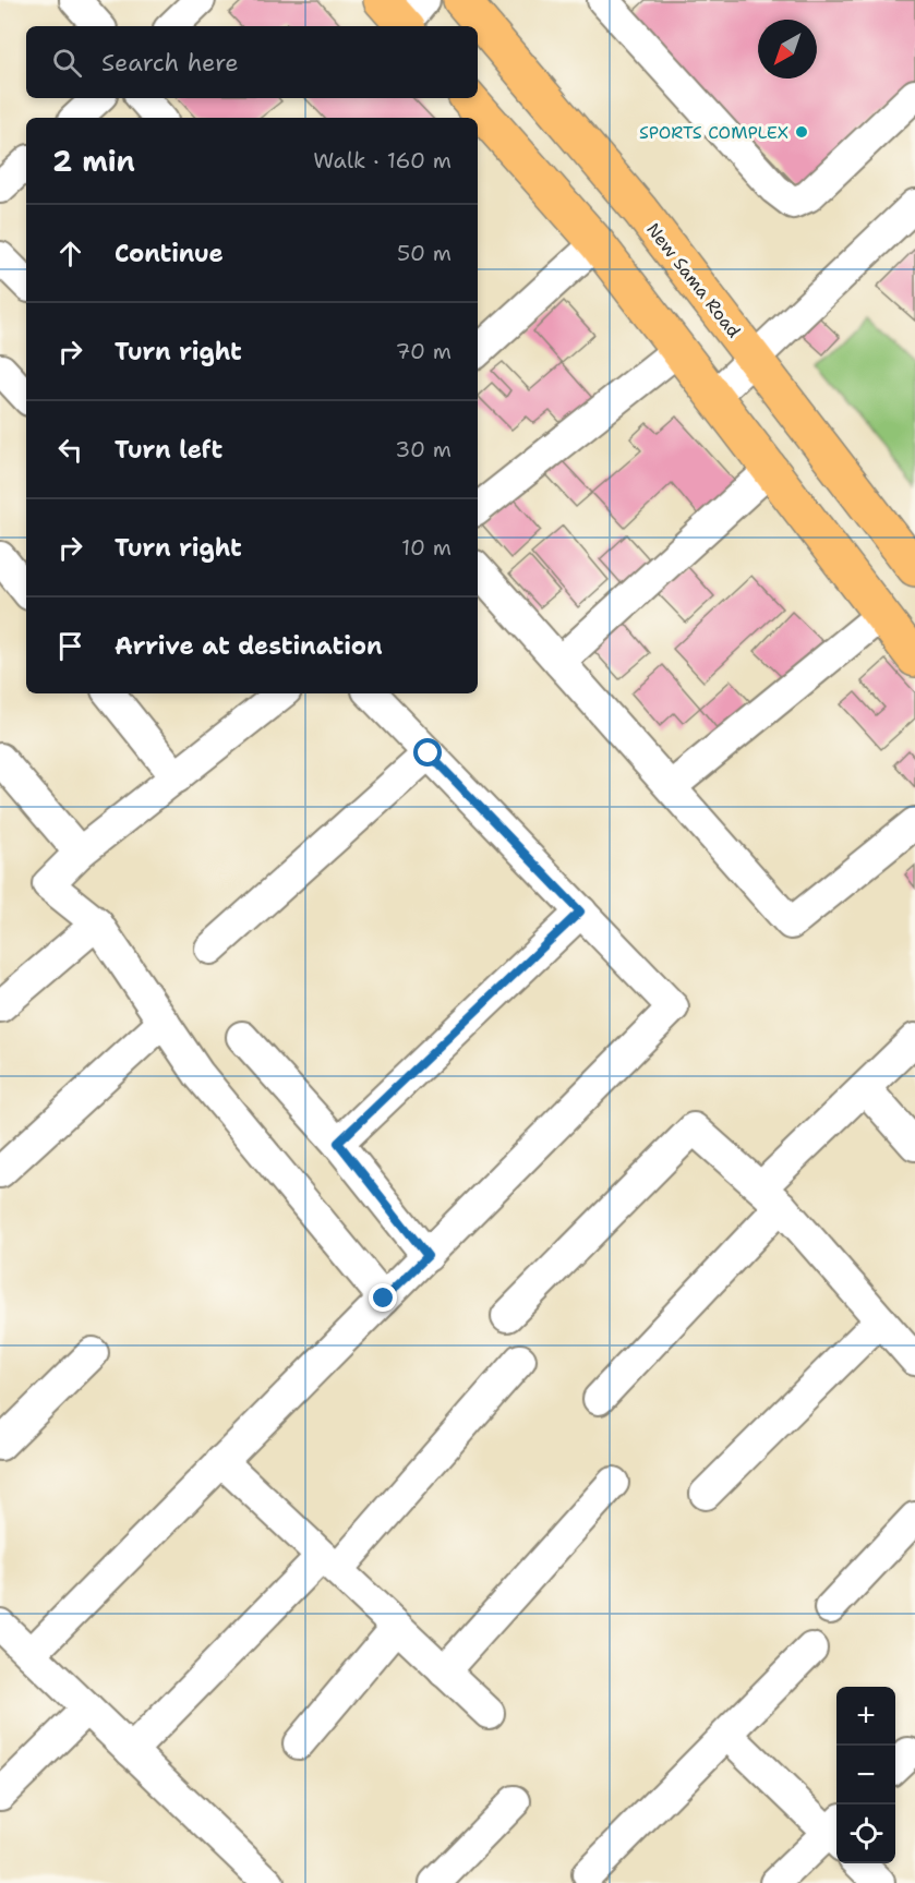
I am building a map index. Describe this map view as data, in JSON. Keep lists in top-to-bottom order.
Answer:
{
  "streets": {
    "main road": ["New Sama Road"]
  },
  "places": ["SPORTS COMPLEX"],
  "north": "bottom left",
  "page": {
    "search": "Search here",
    "heading": ["2 min", "Walk · 160 m"],
    "list": [
      ["Continue", "50 m"],
      ["Turn right", "70 m"],
      ["Turn left", "30 m"],
      ["Turn right", "10 m"],
      "Arrive at destination"
    ],
    "map_buttons": ["+", "−"]
  }
}
